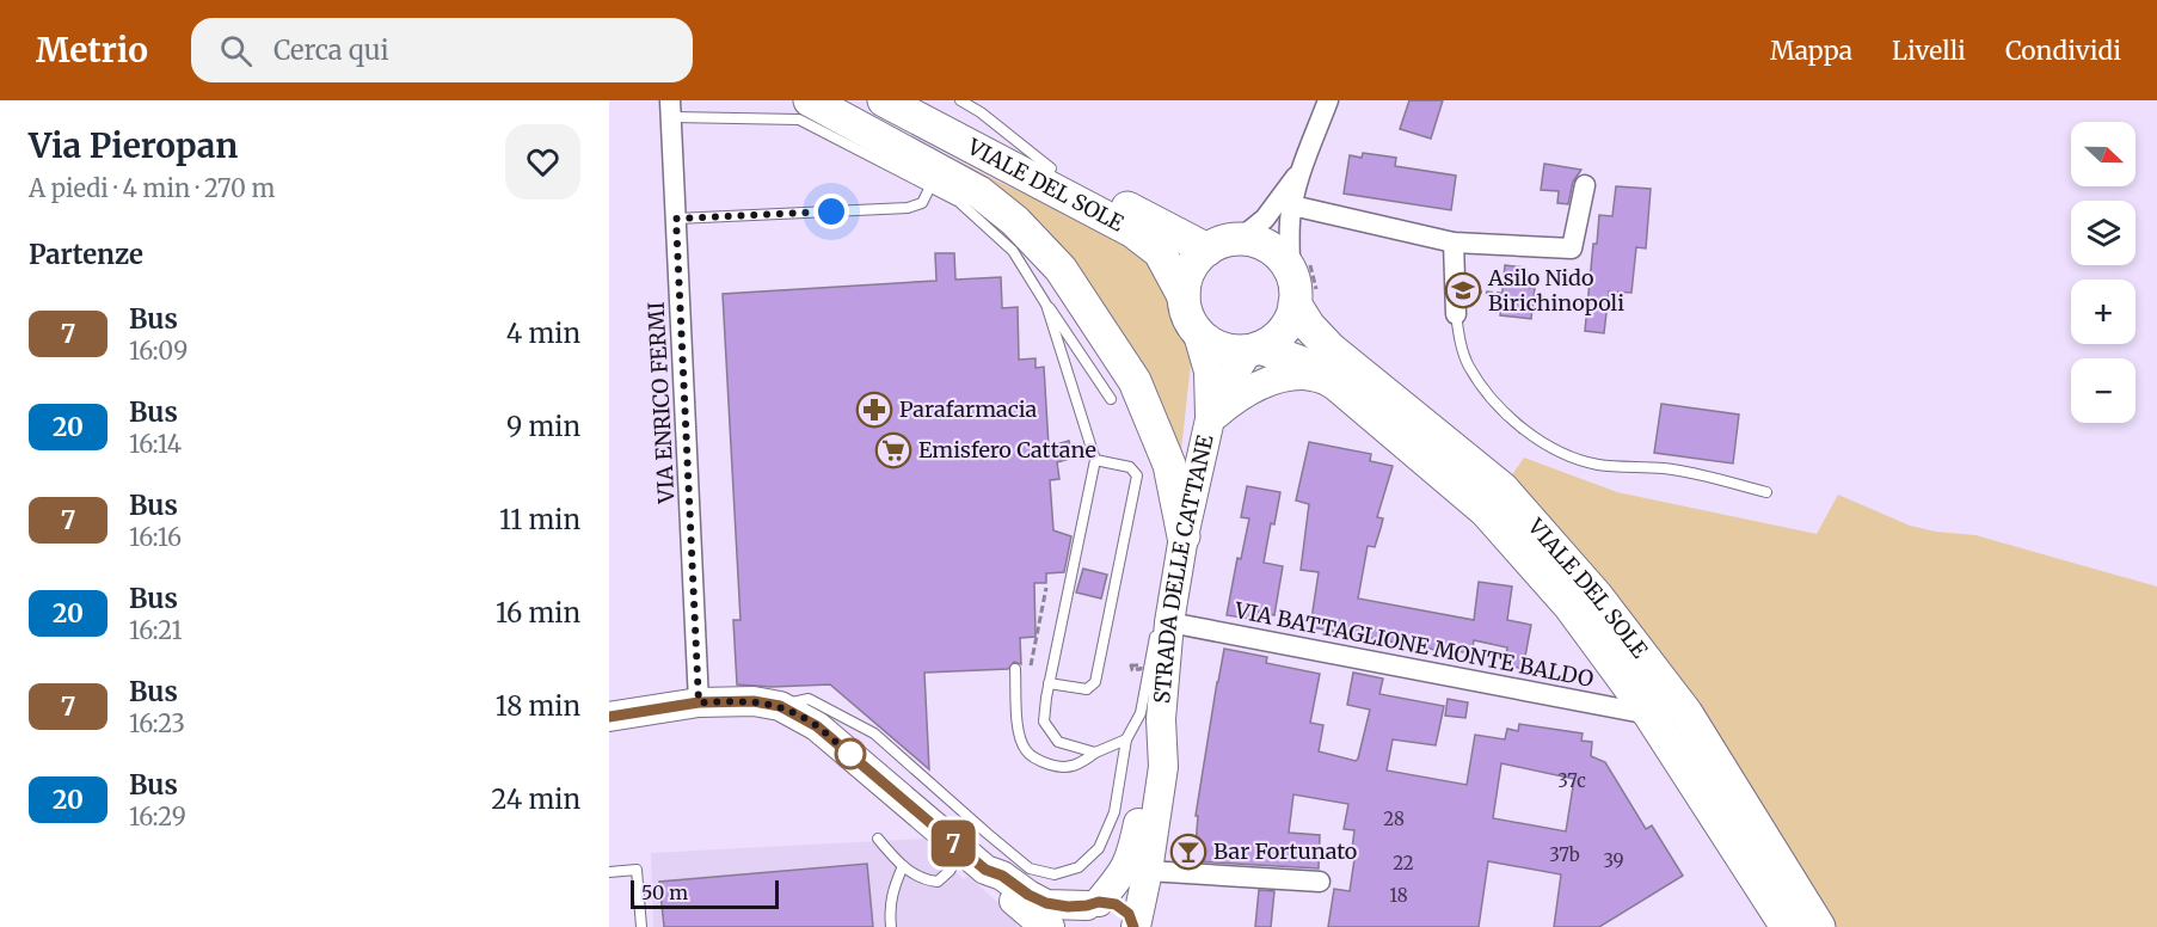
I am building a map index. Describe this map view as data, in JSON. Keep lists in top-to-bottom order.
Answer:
{
  "streets": {
    "main road": ["VIALE DEL SOLE"],
    "street": ["VIA ENRICO FERMI", "STRADA DELLE CATTANE", "VIA BATTAGLIONE MONTE BALDO"]
  },
  "crossings": [
    ["VIALE DEL SOLE", "STRADA DELLE CATTANE"],
    ["VIALE DEL SOLE", "VIA BATTAGLIONE MONTE BALDO"],
    ["STRADA DELLE CATTANE", "VIA BATTAGLIONE MONTE BALDO"]
  ],
  "places": {
    "school or university": ["Asilo Nido Birichinopoli"],
    "pharmacy": ["Parafarmacia"],
    "supermarket": ["Emisfero Cattane"],
    "bar": ["Bar Fortunato"]
  },
  "lines": ["bus line 7"],
  "house_numbers": [
    "37c",
    "28",
    "37b",
    "39",
    "22",
    "18"
  ],
  "scale_bar": "50 m",
  "north": "right",
  "page": {
    "header": "Metrio",
    "search": "Cerca qui",
    "nav": ["Mappa", "Livelli", "Condividi"],
    "heading": [
      ["Via Pieropan", "A piedi · 4 min · 270 m"],
      "Partenze"
    ],
    "on_map": "7",
    "map_buttons": ["+", "−"],
    "list": [
      {
        "mark": "7",
        "name": "Bus",
        "note": "16:09",
        "value": "4 min"
      },
      {
        "mark": "20",
        "name": "Bus",
        "note": "16:14",
        "value": "9 min"
      },
      {
        "mark": "7",
        "name": "Bus",
        "note": "16:16",
        "value": "11 min"
      },
      {
        "mark": "20",
        "name": "Bus",
        "note": "16:21",
        "value": "16 min"
      },
      {
        "mark": "7",
        "name": "Bus",
        "note": "16:23",
        "value": "18 min"
      },
      {
        "mark": "20",
        "name": "Bus",
        "note": "16:29",
        "value": "24 min"
      }
    ],
    "scale": "50 m"
  }
}
